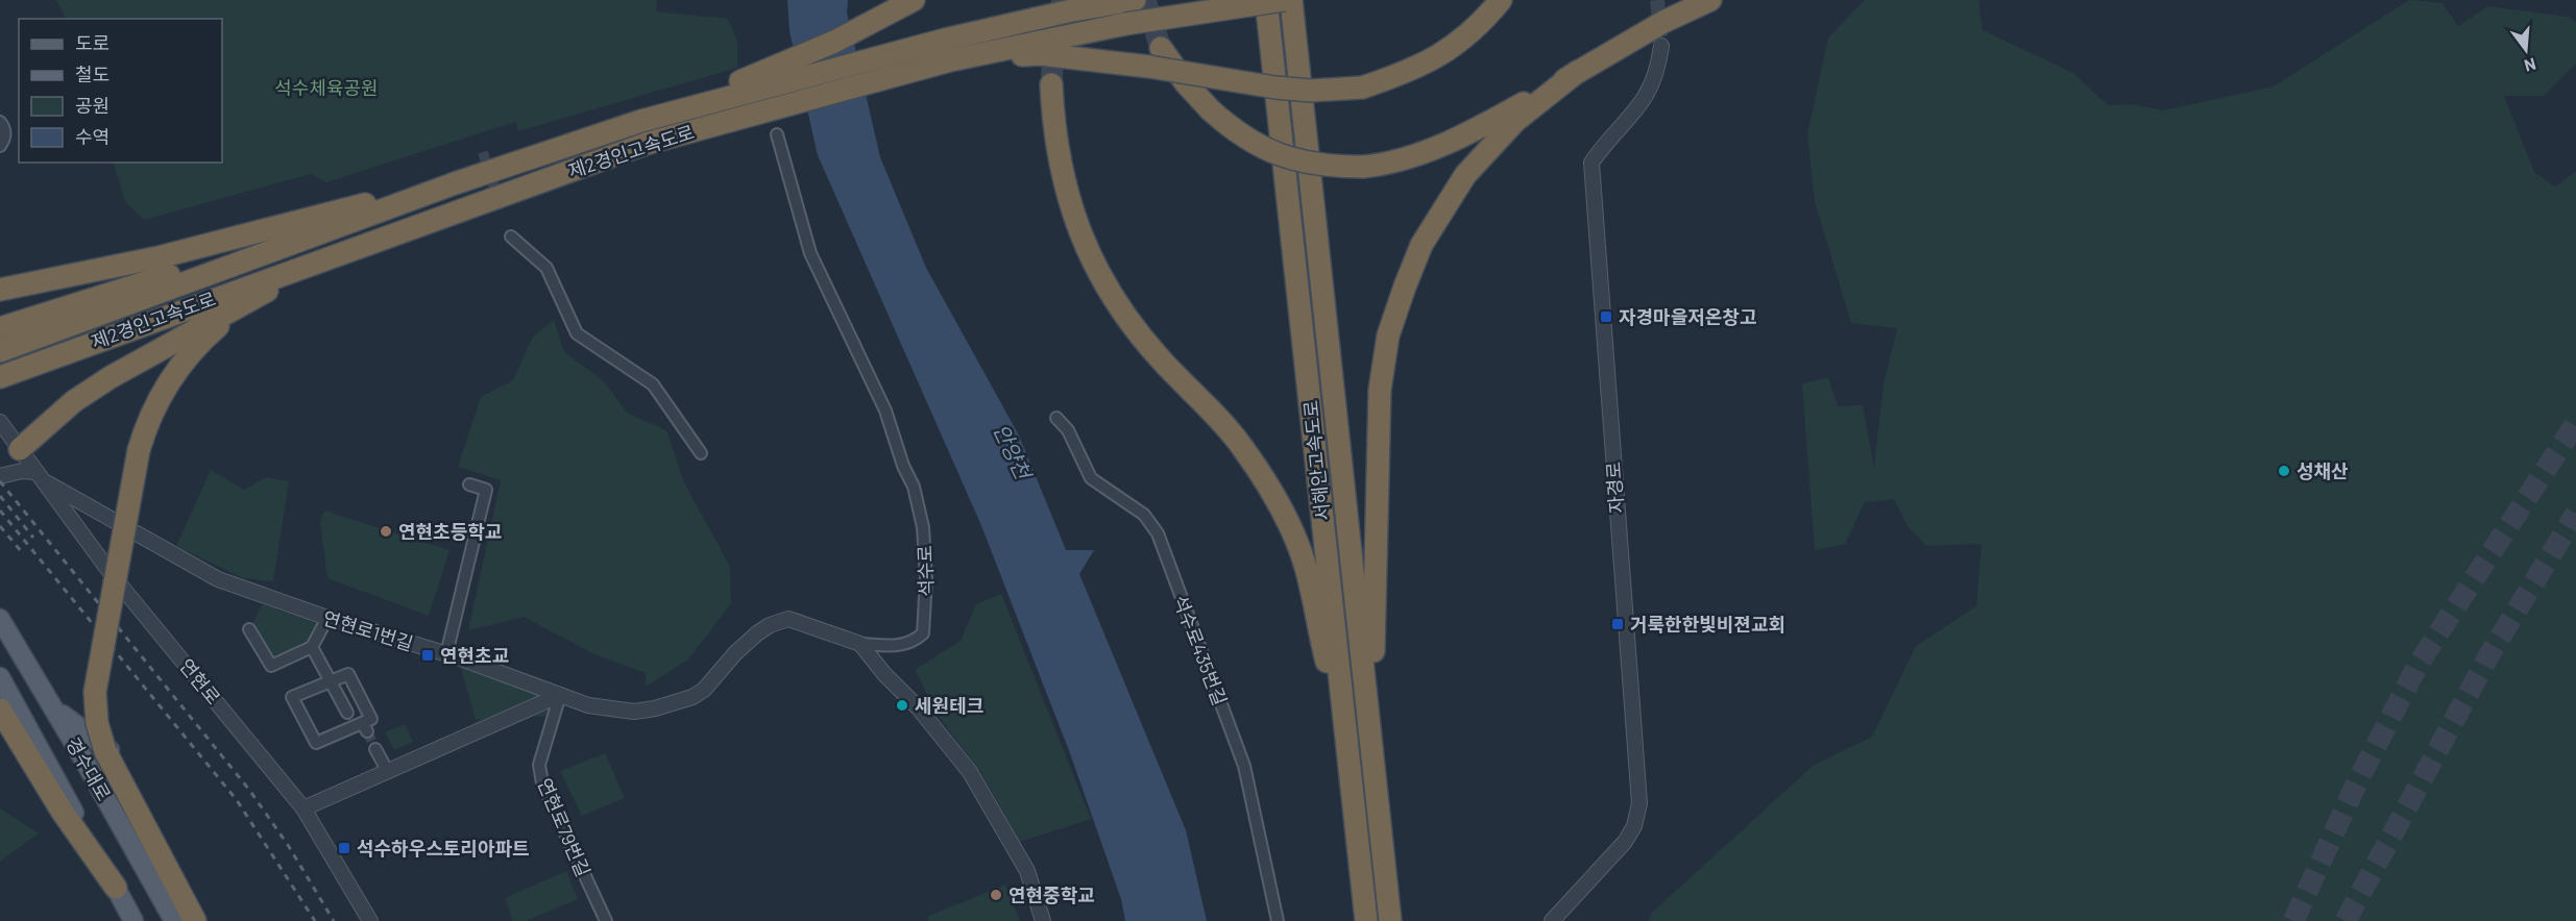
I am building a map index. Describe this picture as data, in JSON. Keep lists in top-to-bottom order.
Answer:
{
  "streets": {
    "highway": ["제2경인고속도로", "서해안고속도로"],
    "main road": ["경수대로"],
    "street": [
      "자경로",
      "석수로",
      "연현로1번길",
      "석수로435번길",
      "연현로",
      "연현로79번길"
    ]
  },
  "crossings": [
    ["석수로", "연현로1번길"],
    ["연현로1번길", "연현로"],
    ["연현로1번길", "연현로79번길"]
  ],
  "water": ["안양천"],
  "parks": ["석수체육공원"],
  "places": {
    "transit": [
      "자경마을저온창고",
      "거룩한한빛비젼교회",
      "연현초교",
      "석수하우스토리아파트"
    ],
    "other": [
      "성채산",
      "연현초등학교",
      "세원테크",
      "연현중학교"
    ]
  },
  "legend": [
    "도로",
    "철도",
    "공원",
    "수역"
  ],
  "north": "bottom"
}
